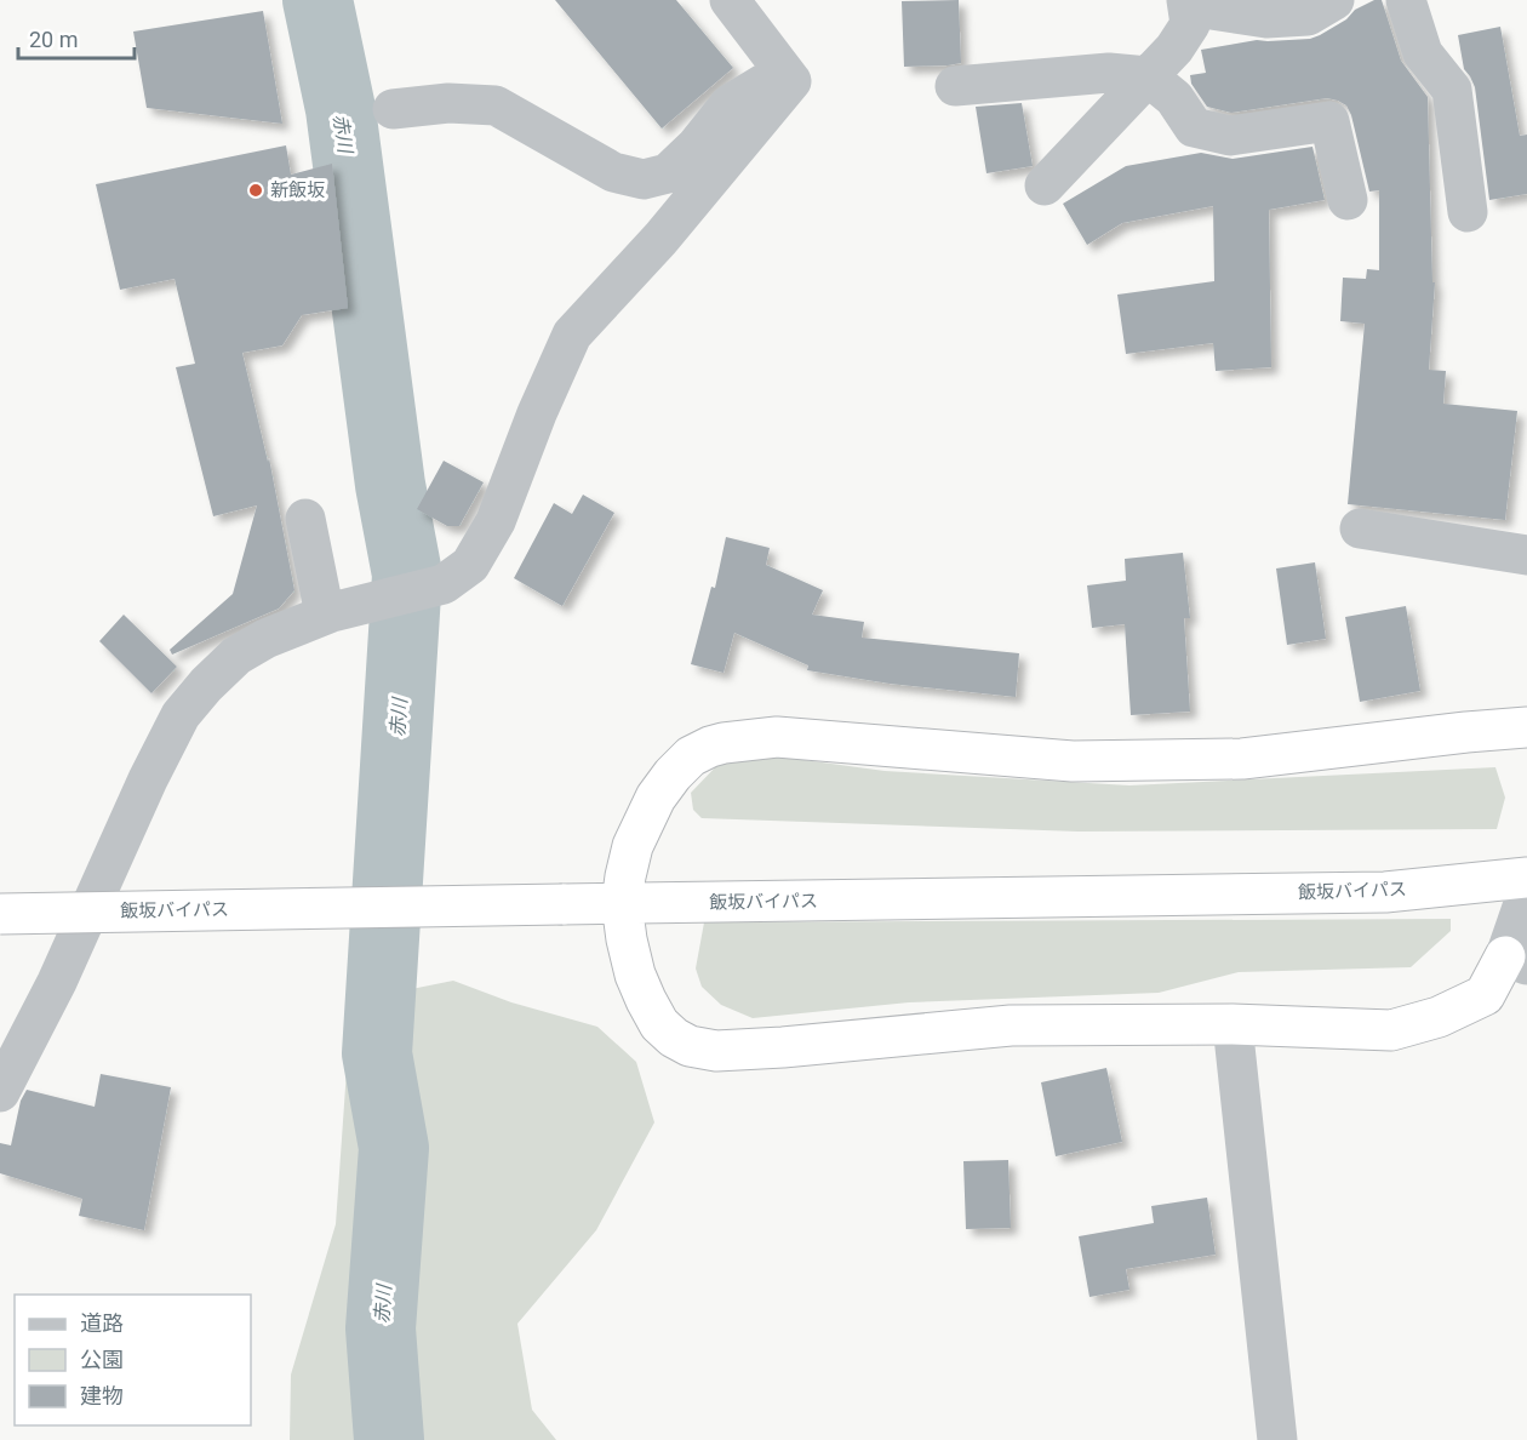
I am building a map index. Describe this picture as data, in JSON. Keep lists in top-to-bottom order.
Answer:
{
  "streets": {
    "highway": ["飯坂バイパス"]
  },
  "water": ["赤川"],
  "places": ["新飯坂"],
  "legend": ["道路", "公園", "建物"],
  "scale_bar": "20 m"
}
